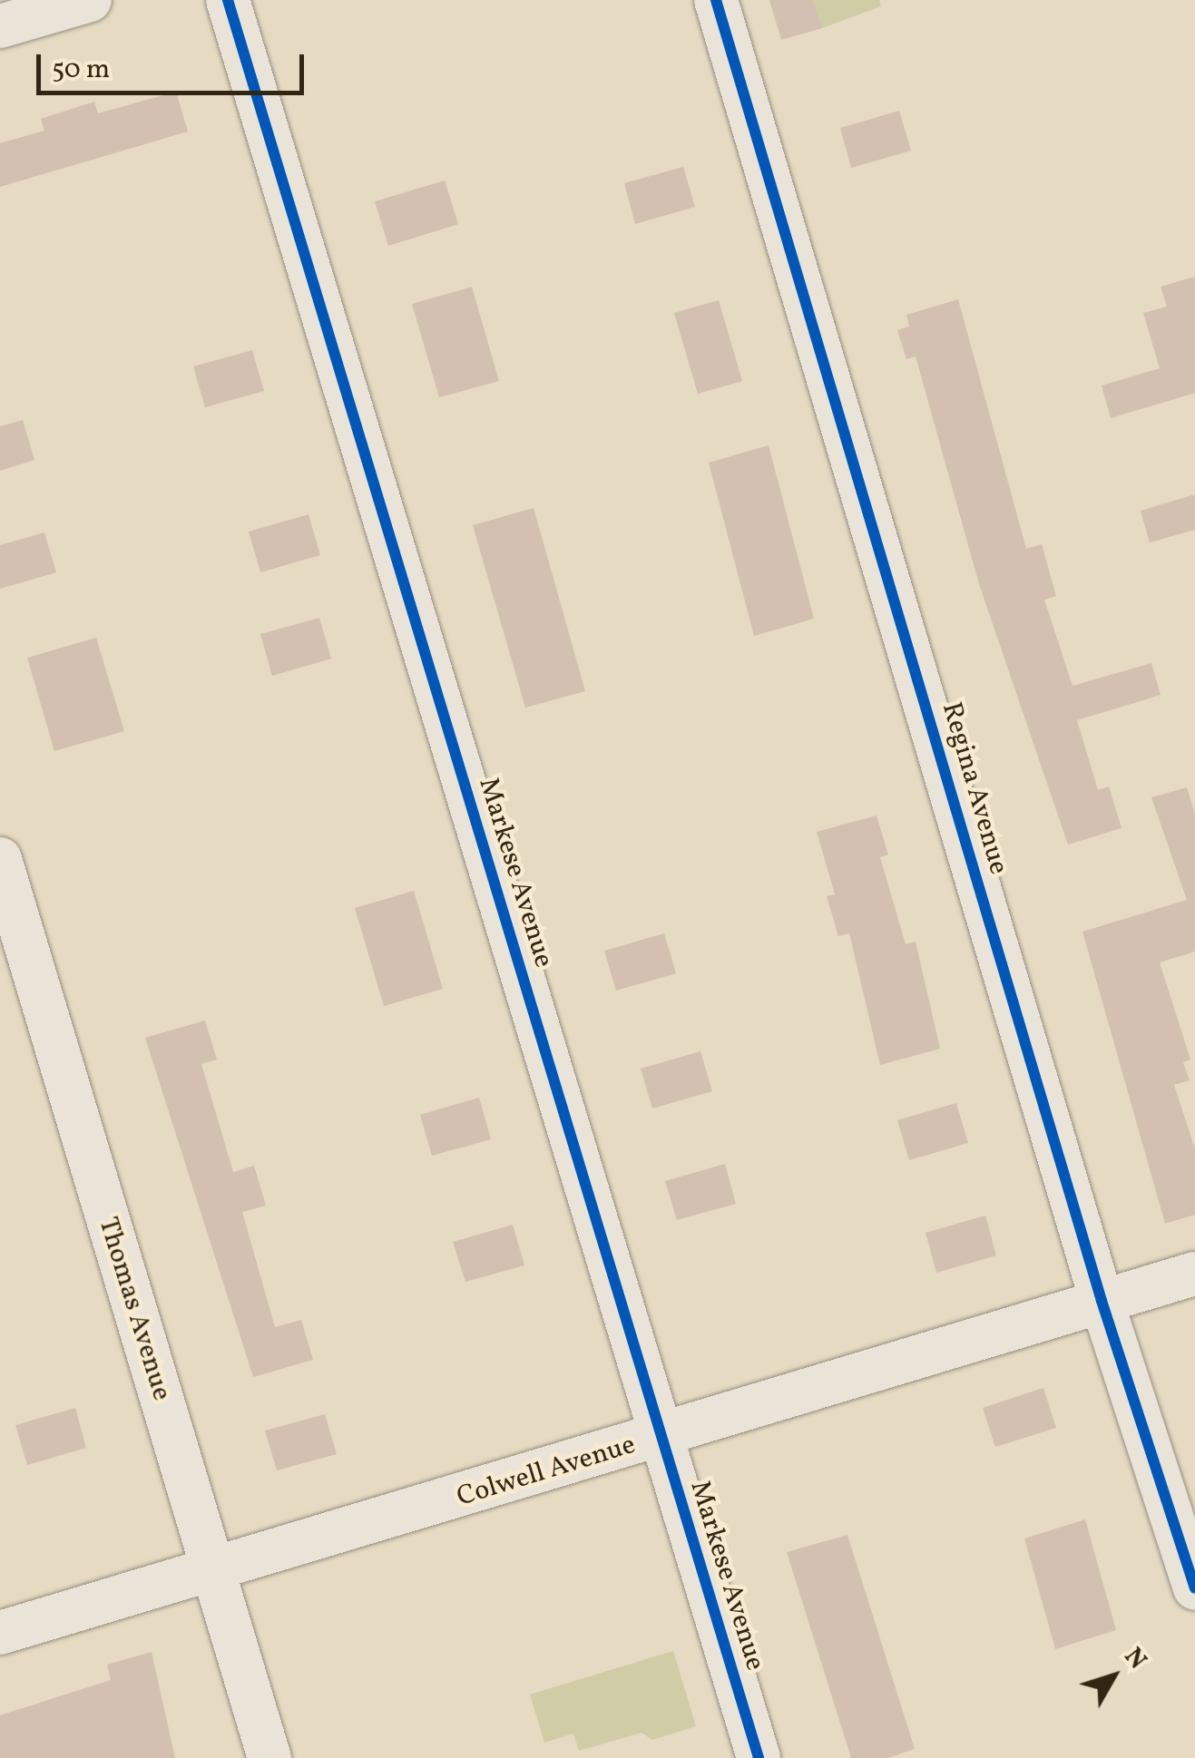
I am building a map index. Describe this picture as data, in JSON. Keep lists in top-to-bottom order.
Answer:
{
  "streets": {
    "street": [
      "Regina Avenue",
      "Markese Avenue",
      "Thomas Avenue",
      "Colwell Avenue"
    ]
  },
  "crossings": [
    ["Regina Avenue", "Colwell Avenue"],
    ["Markese Avenue", "Colwell Avenue"],
    ["Thomas Avenue", "Colwell Avenue"]
  ],
  "scale_bar": "50 m",
  "north": "top right"
}
